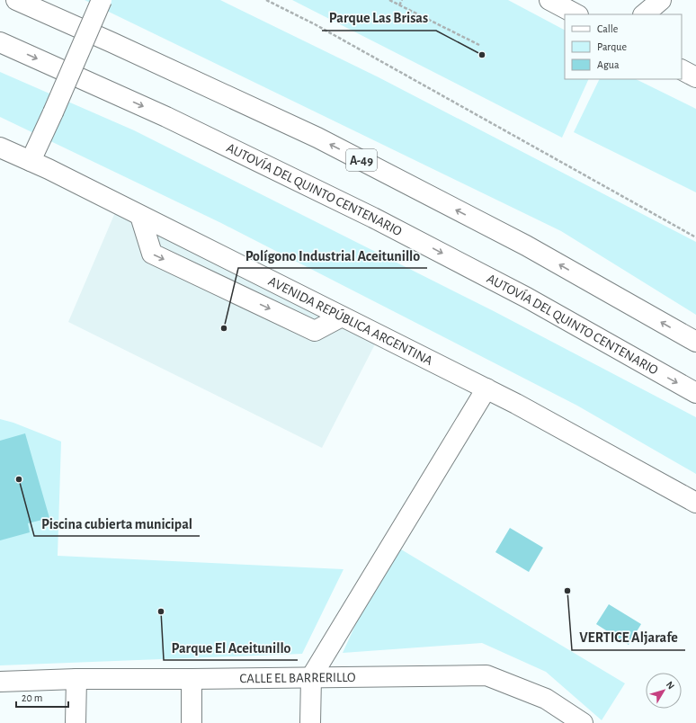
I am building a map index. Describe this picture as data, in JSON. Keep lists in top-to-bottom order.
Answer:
{
  "streets": {
    "main road": [
      "A-49",
      "AUTOVÍA DEL QUINTO CENTENARIO",
      "AVENIDA REPÚBLICA ARGENTINA",
      "CALLE EL BARRERILLO"
    ]
  },
  "places": [
    "Parque Las Brisas",
    "Polígono Industrial Aceitunillo",
    "Piscina cubierta municipal",
    "VERTICE Aljarafe",
    "Parque El Aceitunillo"
  ],
  "legend": ["Calle", "Parque", "Agua"],
  "scale_bar": "20 m",
  "north": "top right"
}
